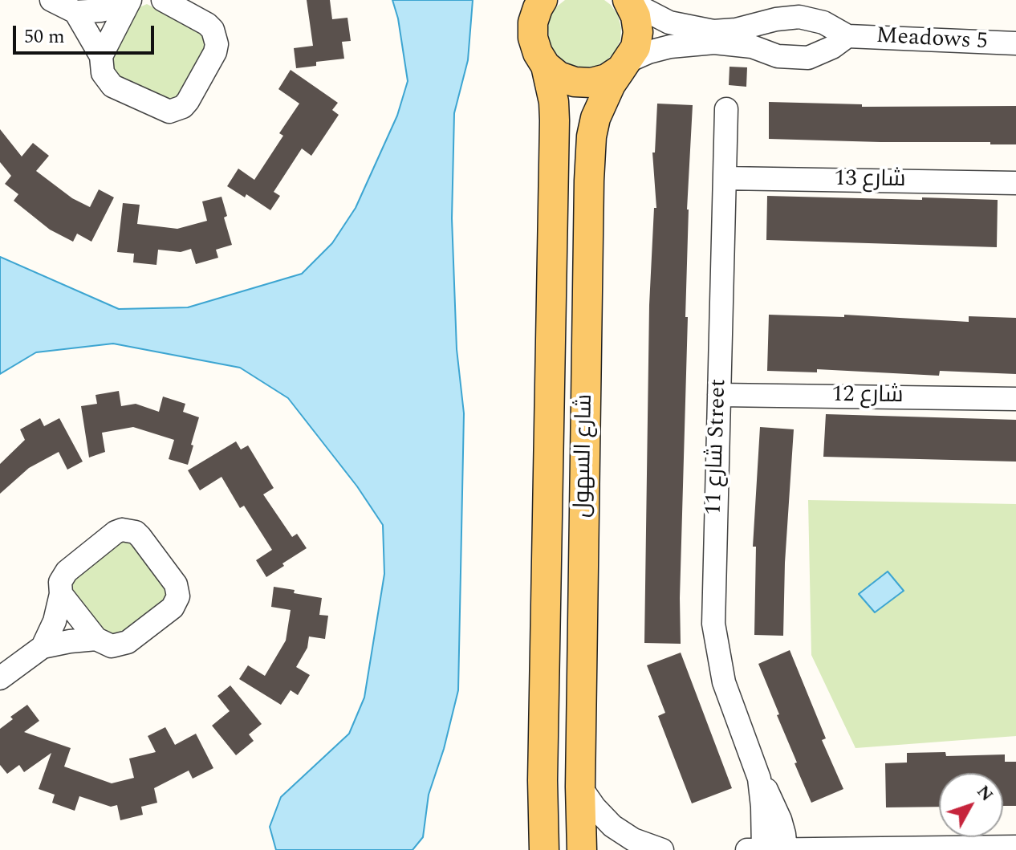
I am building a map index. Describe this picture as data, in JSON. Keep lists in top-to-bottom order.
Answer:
{
  "streets": {
    "main road": ["شارع السهول"],
    "street": [
      "Meadows 5",
      "شارع 13",
      "شارع 12",
      "شارع 11 Street"
    ]
  },
  "crossings": [
    ["Meadows 5", "شارع السهول"],
    ["شارع 13", "شارع 11 Street"],
    ["شارع 12", "شارع 11 Street"]
  ],
  "scale_bar": "50 m",
  "north": "top right"
}
